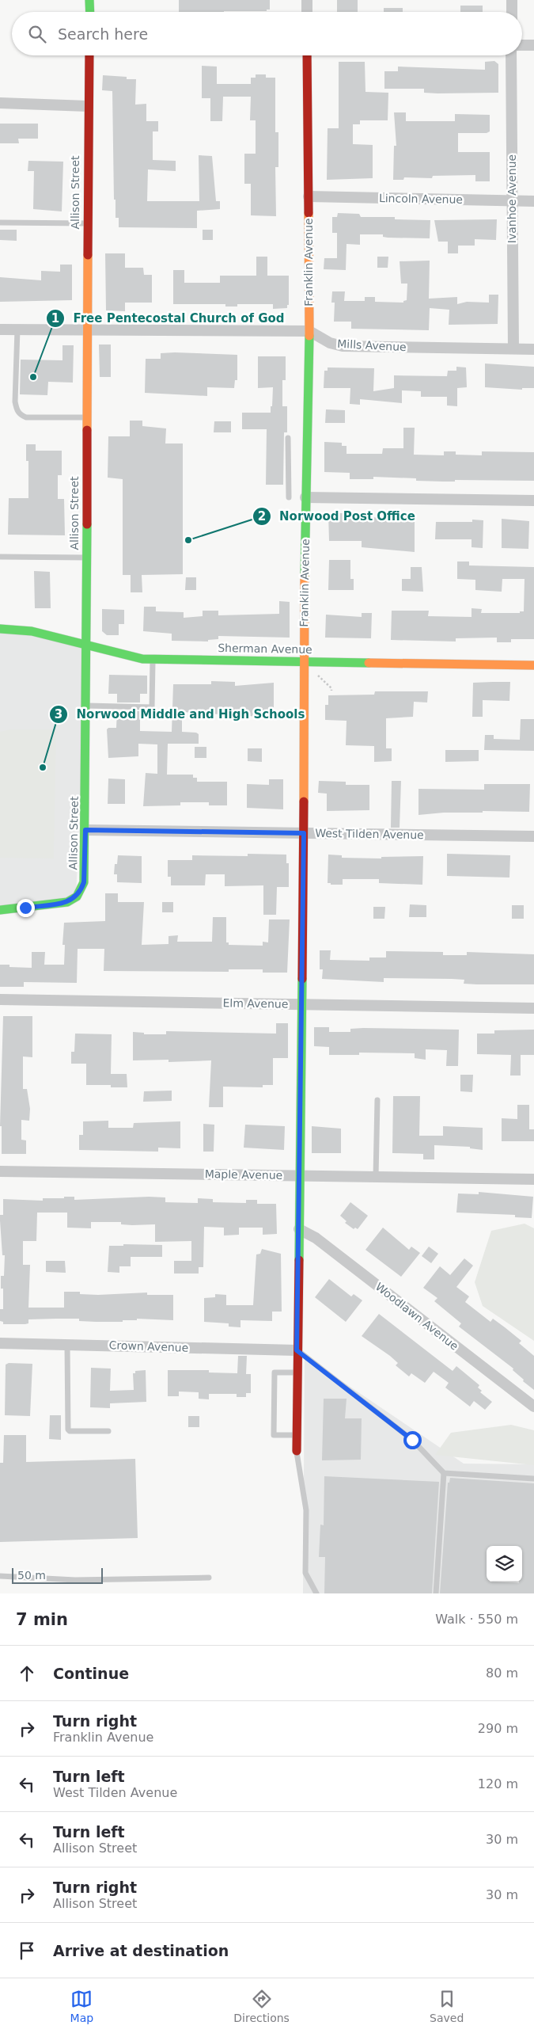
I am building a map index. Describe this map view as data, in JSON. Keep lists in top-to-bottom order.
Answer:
{
  "streets": {
    "street": [
      "Allison Street",
      "Lincoln Avenue",
      "Ivanhoe Avenue",
      "Franklin Avenue",
      "Mills Avenue",
      "Sherman Avenue",
      "West Tilden Avenue",
      "Elm Avenue",
      "Maple Avenue",
      "Woodlawn Avenue",
      "Crown Avenue"
    ]
  },
  "crossings": [
    ["Allison Street", "Sherman Avenue"],
    ["Allison Street", "West Tilden Avenue"],
    ["Lincoln Avenue", "Ivanhoe Avenue"],
    ["Lincoln Avenue", "Franklin Avenue"],
    ["Ivanhoe Avenue", "Mills Avenue"],
    ["Franklin Avenue", "Mills Avenue"],
    ["Franklin Avenue", "Sherman Avenue"],
    ["Franklin Avenue", "West Tilden Avenue"],
    ["Franklin Avenue", "Elm Avenue"],
    ["Franklin Avenue", "Maple Avenue"],
    ["Franklin Avenue", "Woodlawn Avenue"],
    ["Franklin Avenue", "Crown Avenue"]
  ],
  "places": ["Free Pentecostal Church of God", "Norwood Post Office", "Norwood Middle and High Schools"],
  "scale_bar": "50 m",
  "page": {
    "search": "Search here",
    "scale": "50 m",
    "heading": ["7 min", "Walk · 550 m"],
    "list": [
      ["Continue", "80 m"],
      ["Turn right", "Franklin Avenue", "290 m"],
      ["Turn left", "West Tilden Avenue", "120 m"],
      ["Turn left", "Allison Street", "30 m"],
      ["Turn right", "Allison Street", "30 m"],
      "Arrive at destination"
    ],
    "nav": ["Map", "Directions", "Saved"]
  }
}
